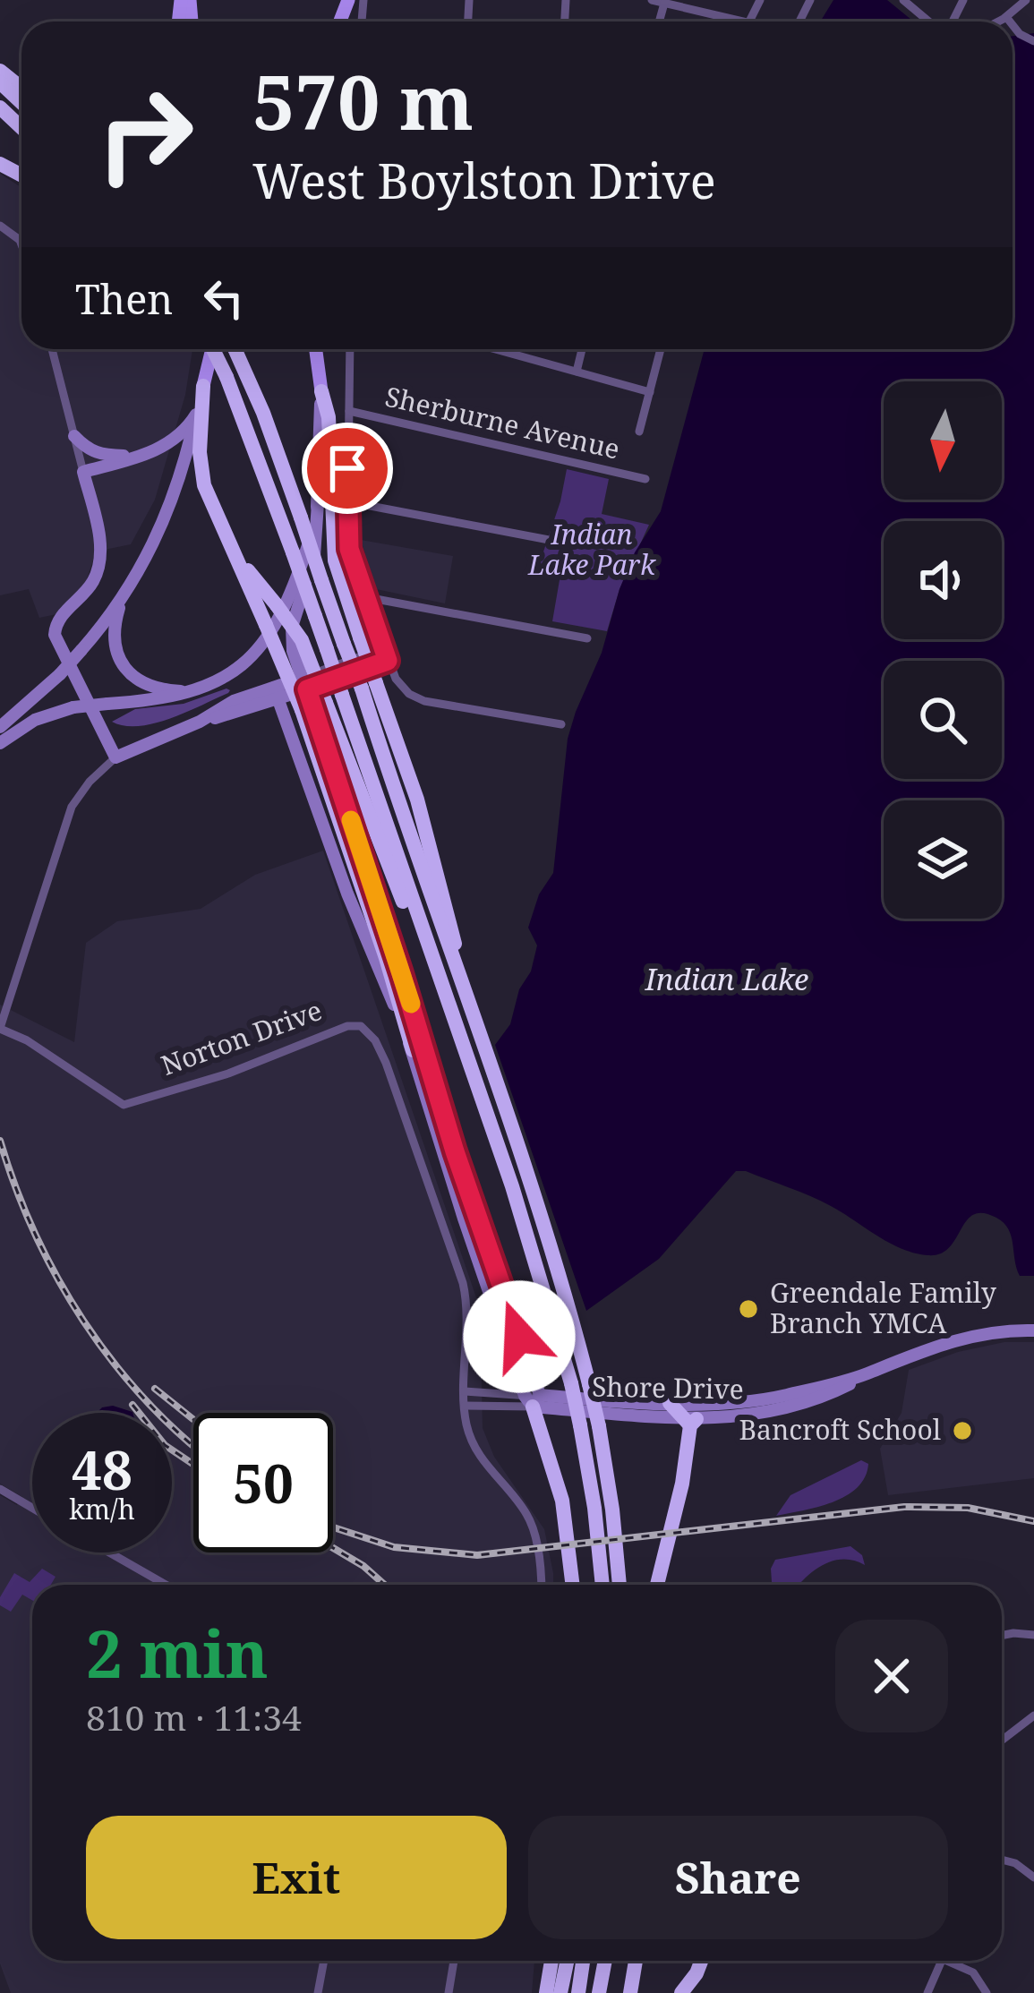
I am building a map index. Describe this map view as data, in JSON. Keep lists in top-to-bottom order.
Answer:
{
  "streets": {
    "main road": ["Shore Drive"],
    "street": ["Sherburne Avenue", "Norton Drive"]
  },
  "crossings": [
    ["Norton Drive", "Shore Drive"]
  ],
  "water": ["Indian Lake"],
  "parks": ["Indian Lake Park"],
  "places": ["Greendale Family Branch YMCA", "Bancroft School"],
  "north": "bottom",
  "page": {
    "turn": ["570 m", "West Boylston Drive"],
    "then": "Then",
    "speed": "48 km/h",
    "limit": "50",
    "heading": ["2 min", "810 m · 11:34"],
    "buttons": ["Exit", "Share"]
  }
}
